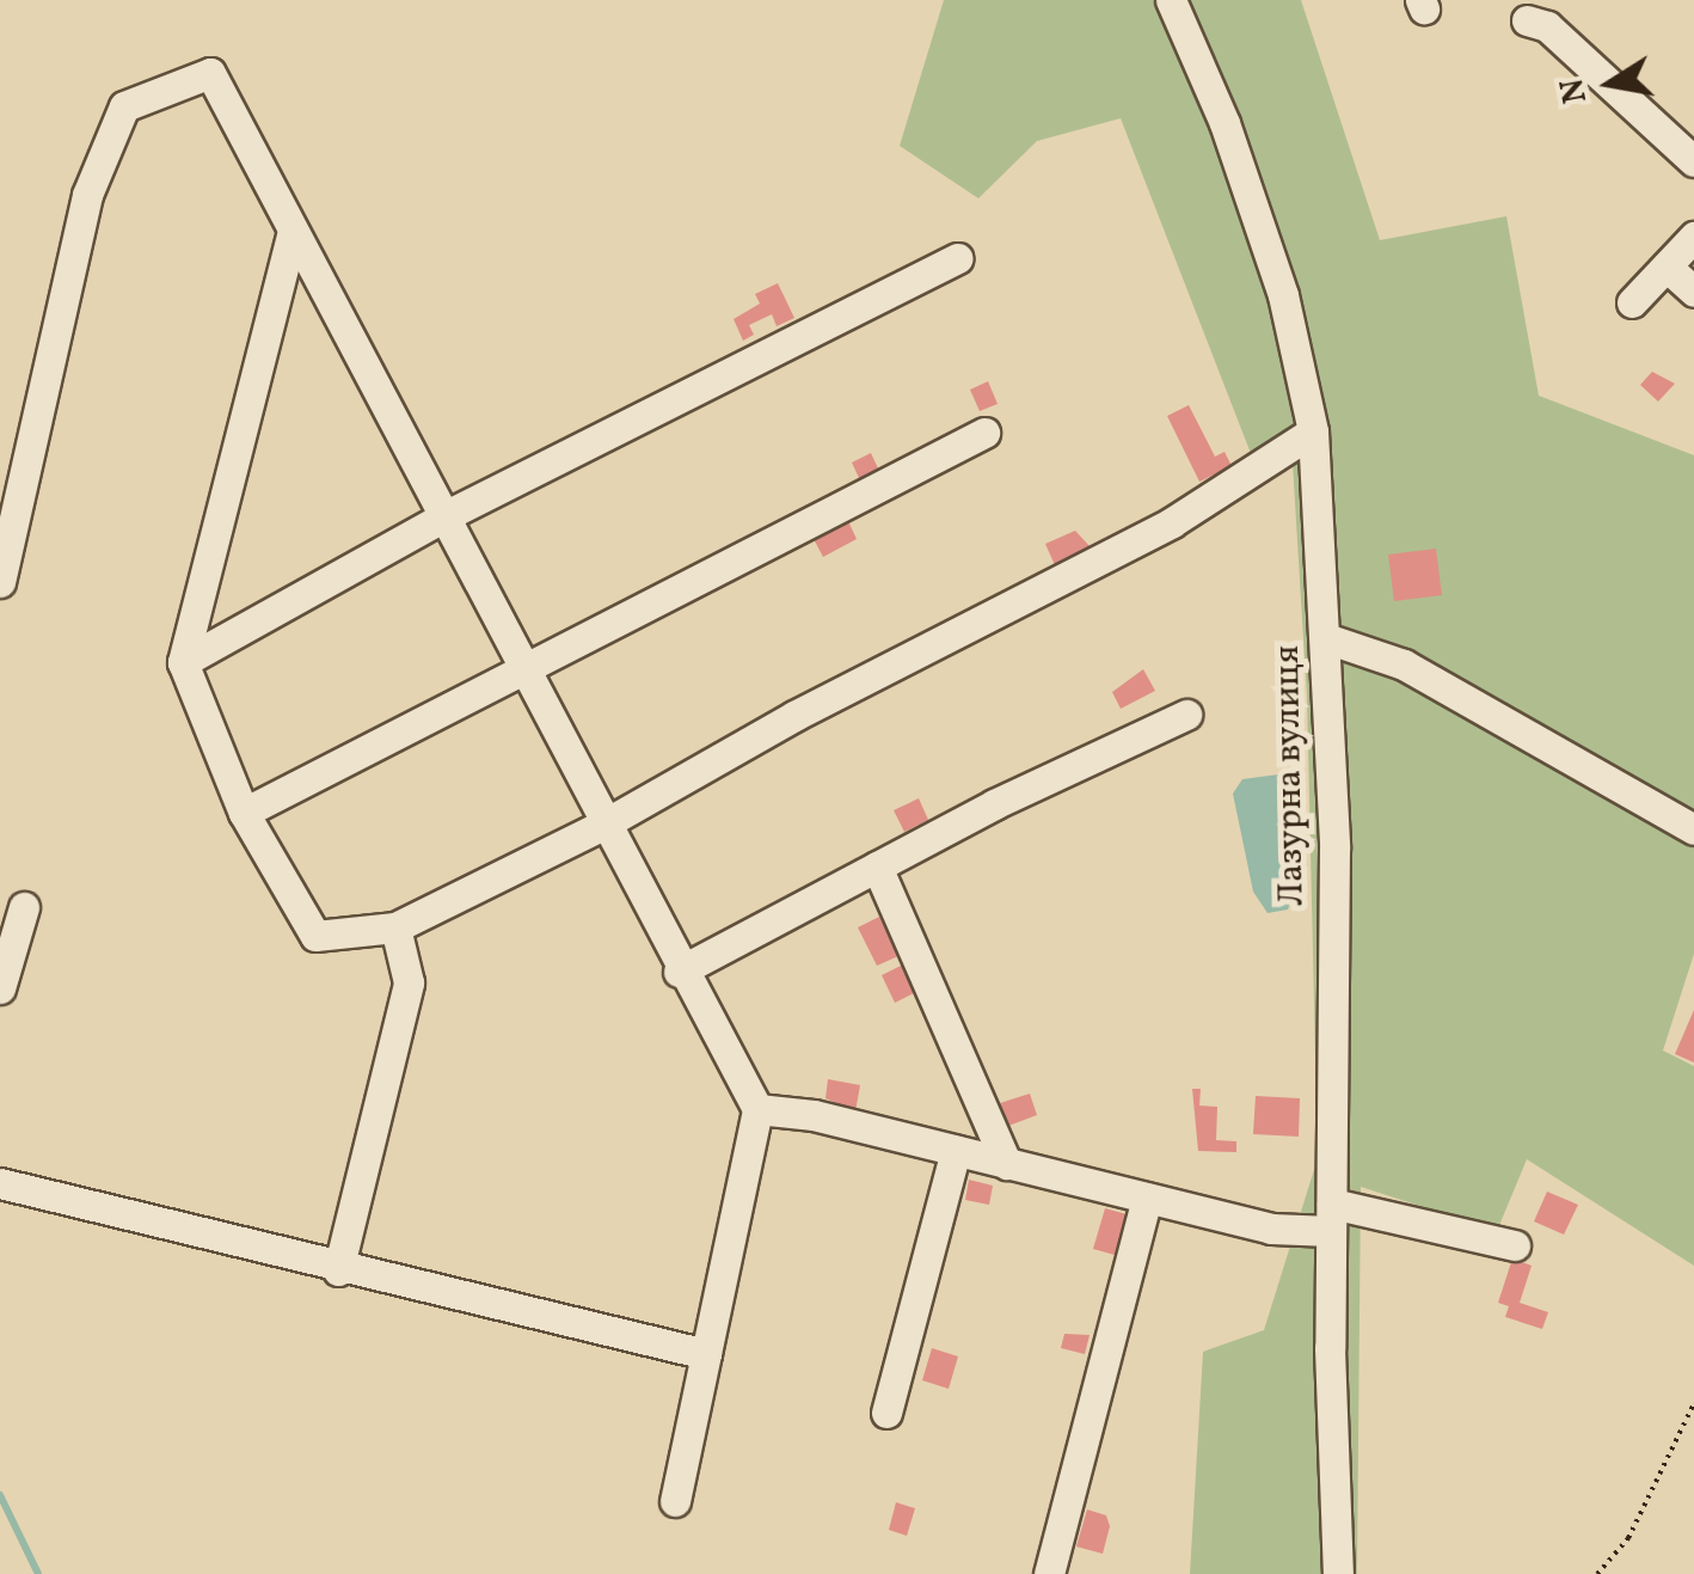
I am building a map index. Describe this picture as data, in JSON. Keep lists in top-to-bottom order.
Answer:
{
  "streets": {
    "street": ["Лазурна вулиця"]
  },
  "north": "left"
}
